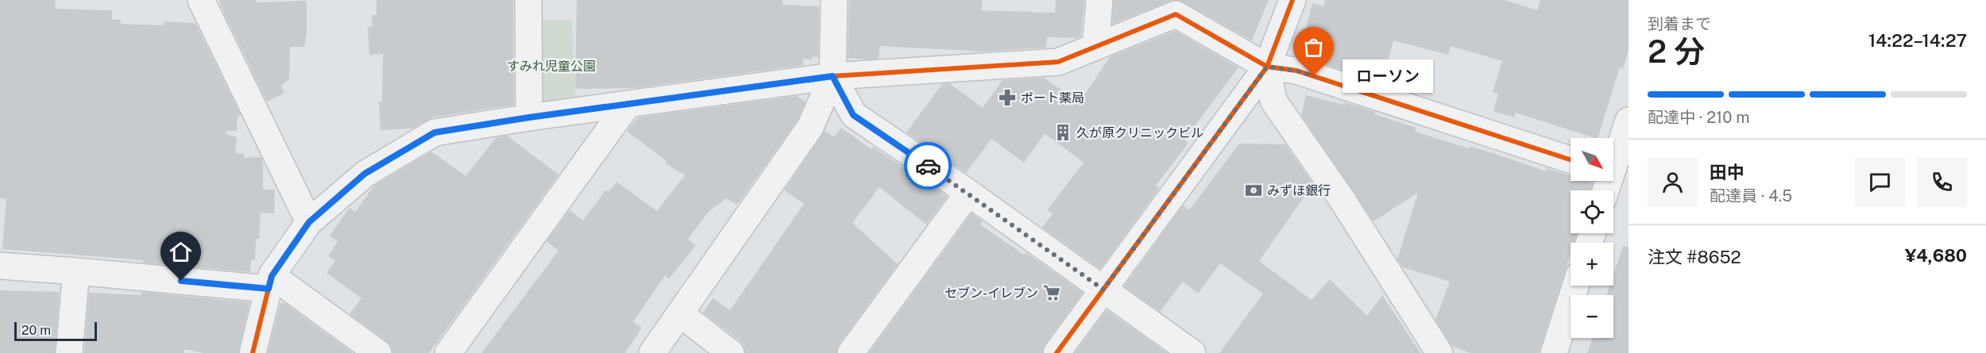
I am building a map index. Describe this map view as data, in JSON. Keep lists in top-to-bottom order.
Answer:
{
  "parks": ["すみれ児童公園"],
  "places": {
    "other": ["ローソン"],
    "pharmacy": ["ポート薬局"],
    "building": ["久が原クリニックビル"],
    "bank": ["みずほ銀行"],
    "supermarket": ["セブン-イレブン"]
  },
  "scale_bar": "20 m",
  "north": "bottom right",
  "page": {
    "heading": ["2 分", "到着まで", "14:22–14:27"],
    "panel": [
      "田中",
      "配達員 · 4.5",
      "注文 #8652",
      "¥4,680"
    ],
    "bubble": "ローソン",
    "bar": "配達中 · 210 m",
    "map_buttons": ["+", "−"],
    "scale": "20 m"
  }
}
